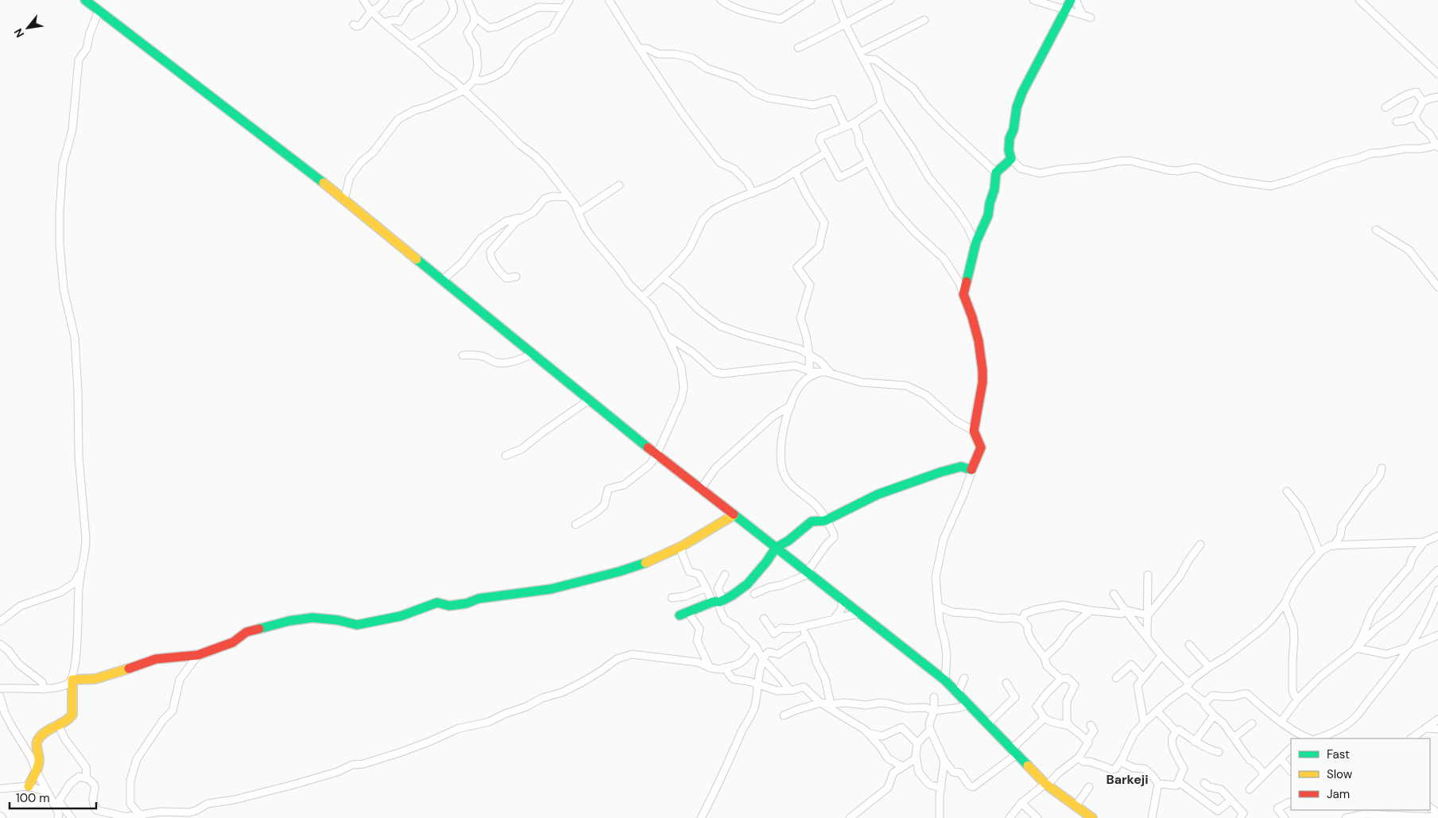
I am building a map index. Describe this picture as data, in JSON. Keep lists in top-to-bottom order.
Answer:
{
  "districts": ["Barkeji"],
  "legend": ["Fast", "Slow", "Jam"],
  "scale_bar": "100 m",
  "north": "bottom left"
}
